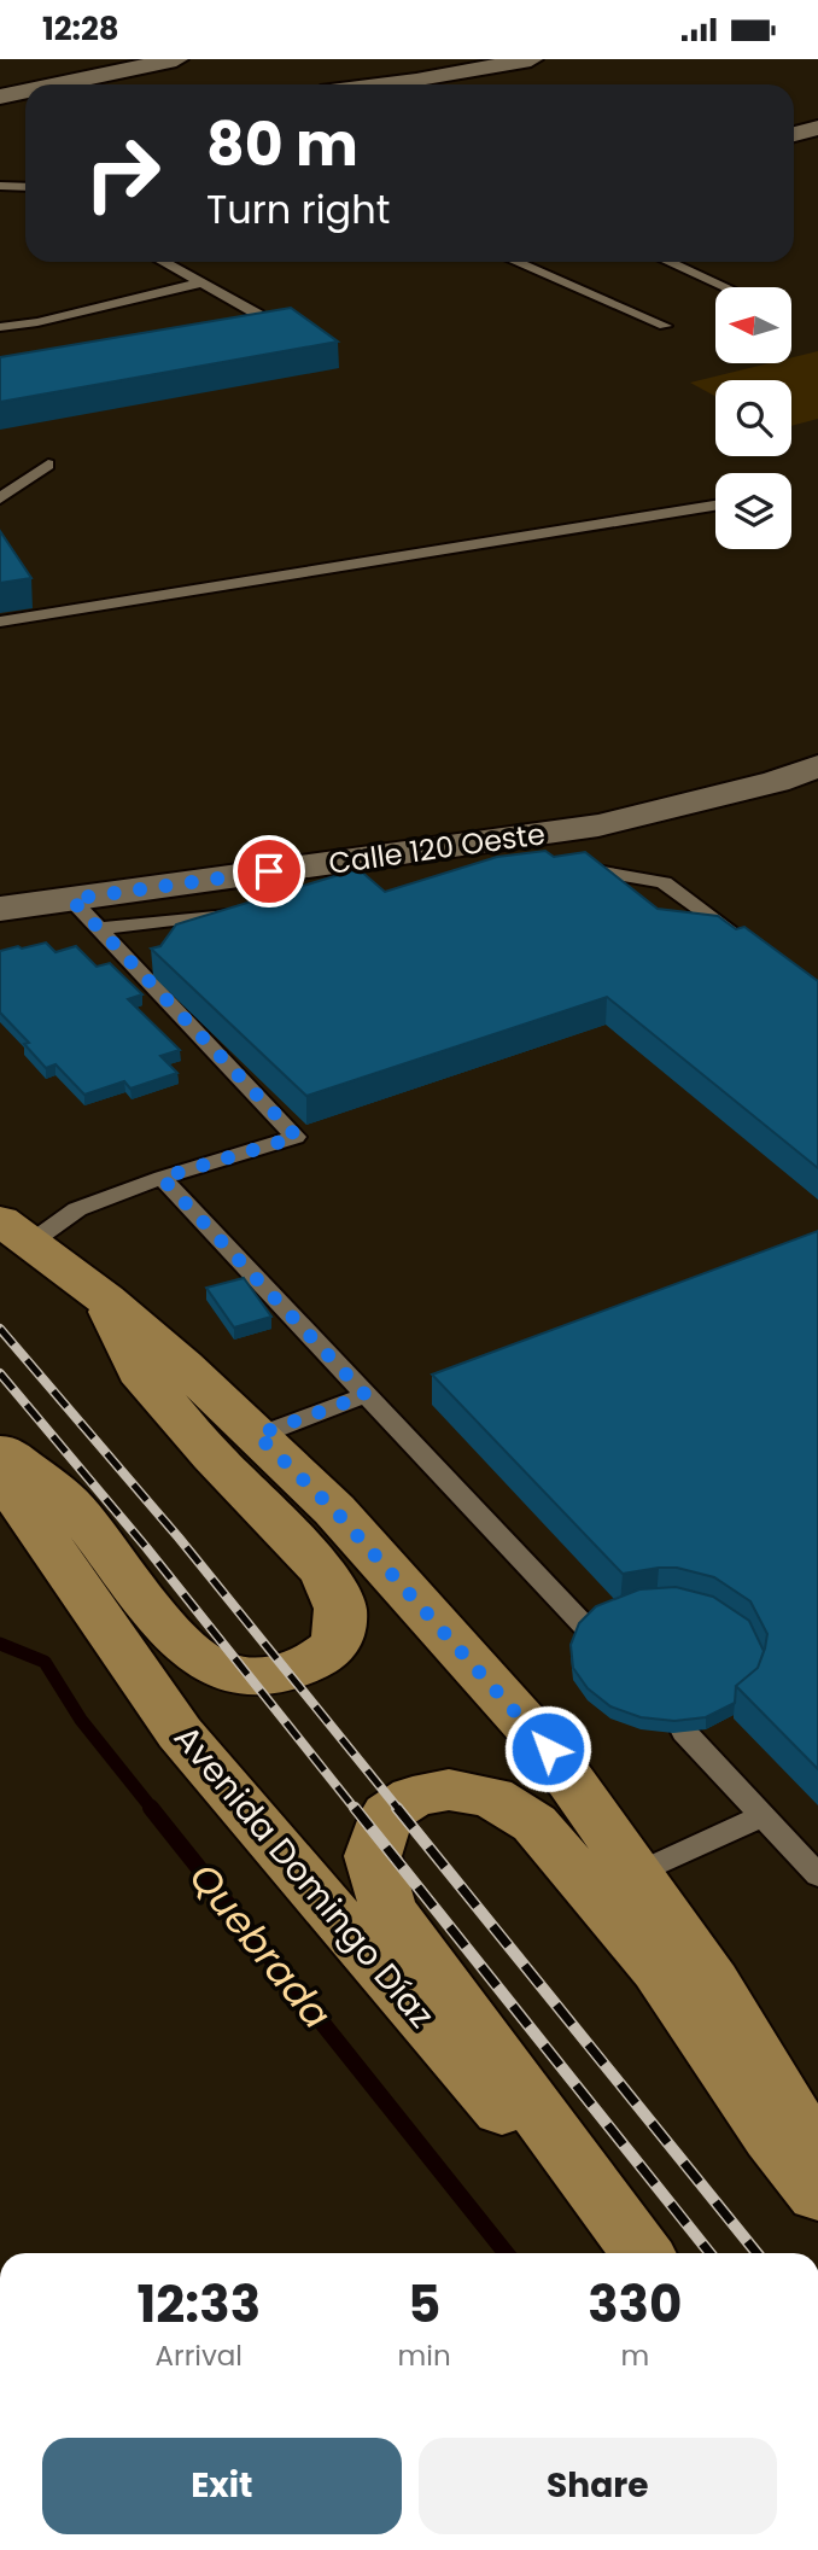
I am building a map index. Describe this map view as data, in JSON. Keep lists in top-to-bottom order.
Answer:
{
  "streets": {
    "main road": ["Avenida Domingo Díaz"],
    "street": ["Calle 120 Oeste"]
  },
  "water": ["Quebrada"],
  "north": "left",
  "page": {
    "status": "12:28",
    "turn": ["80 m", "Turn right"],
    "eta": [
      "12:33",
      "Arrival",
      "5",
      "min",
      "330",
      "m"
    ],
    "buttons": ["Exit", "Share"]
  }
}
